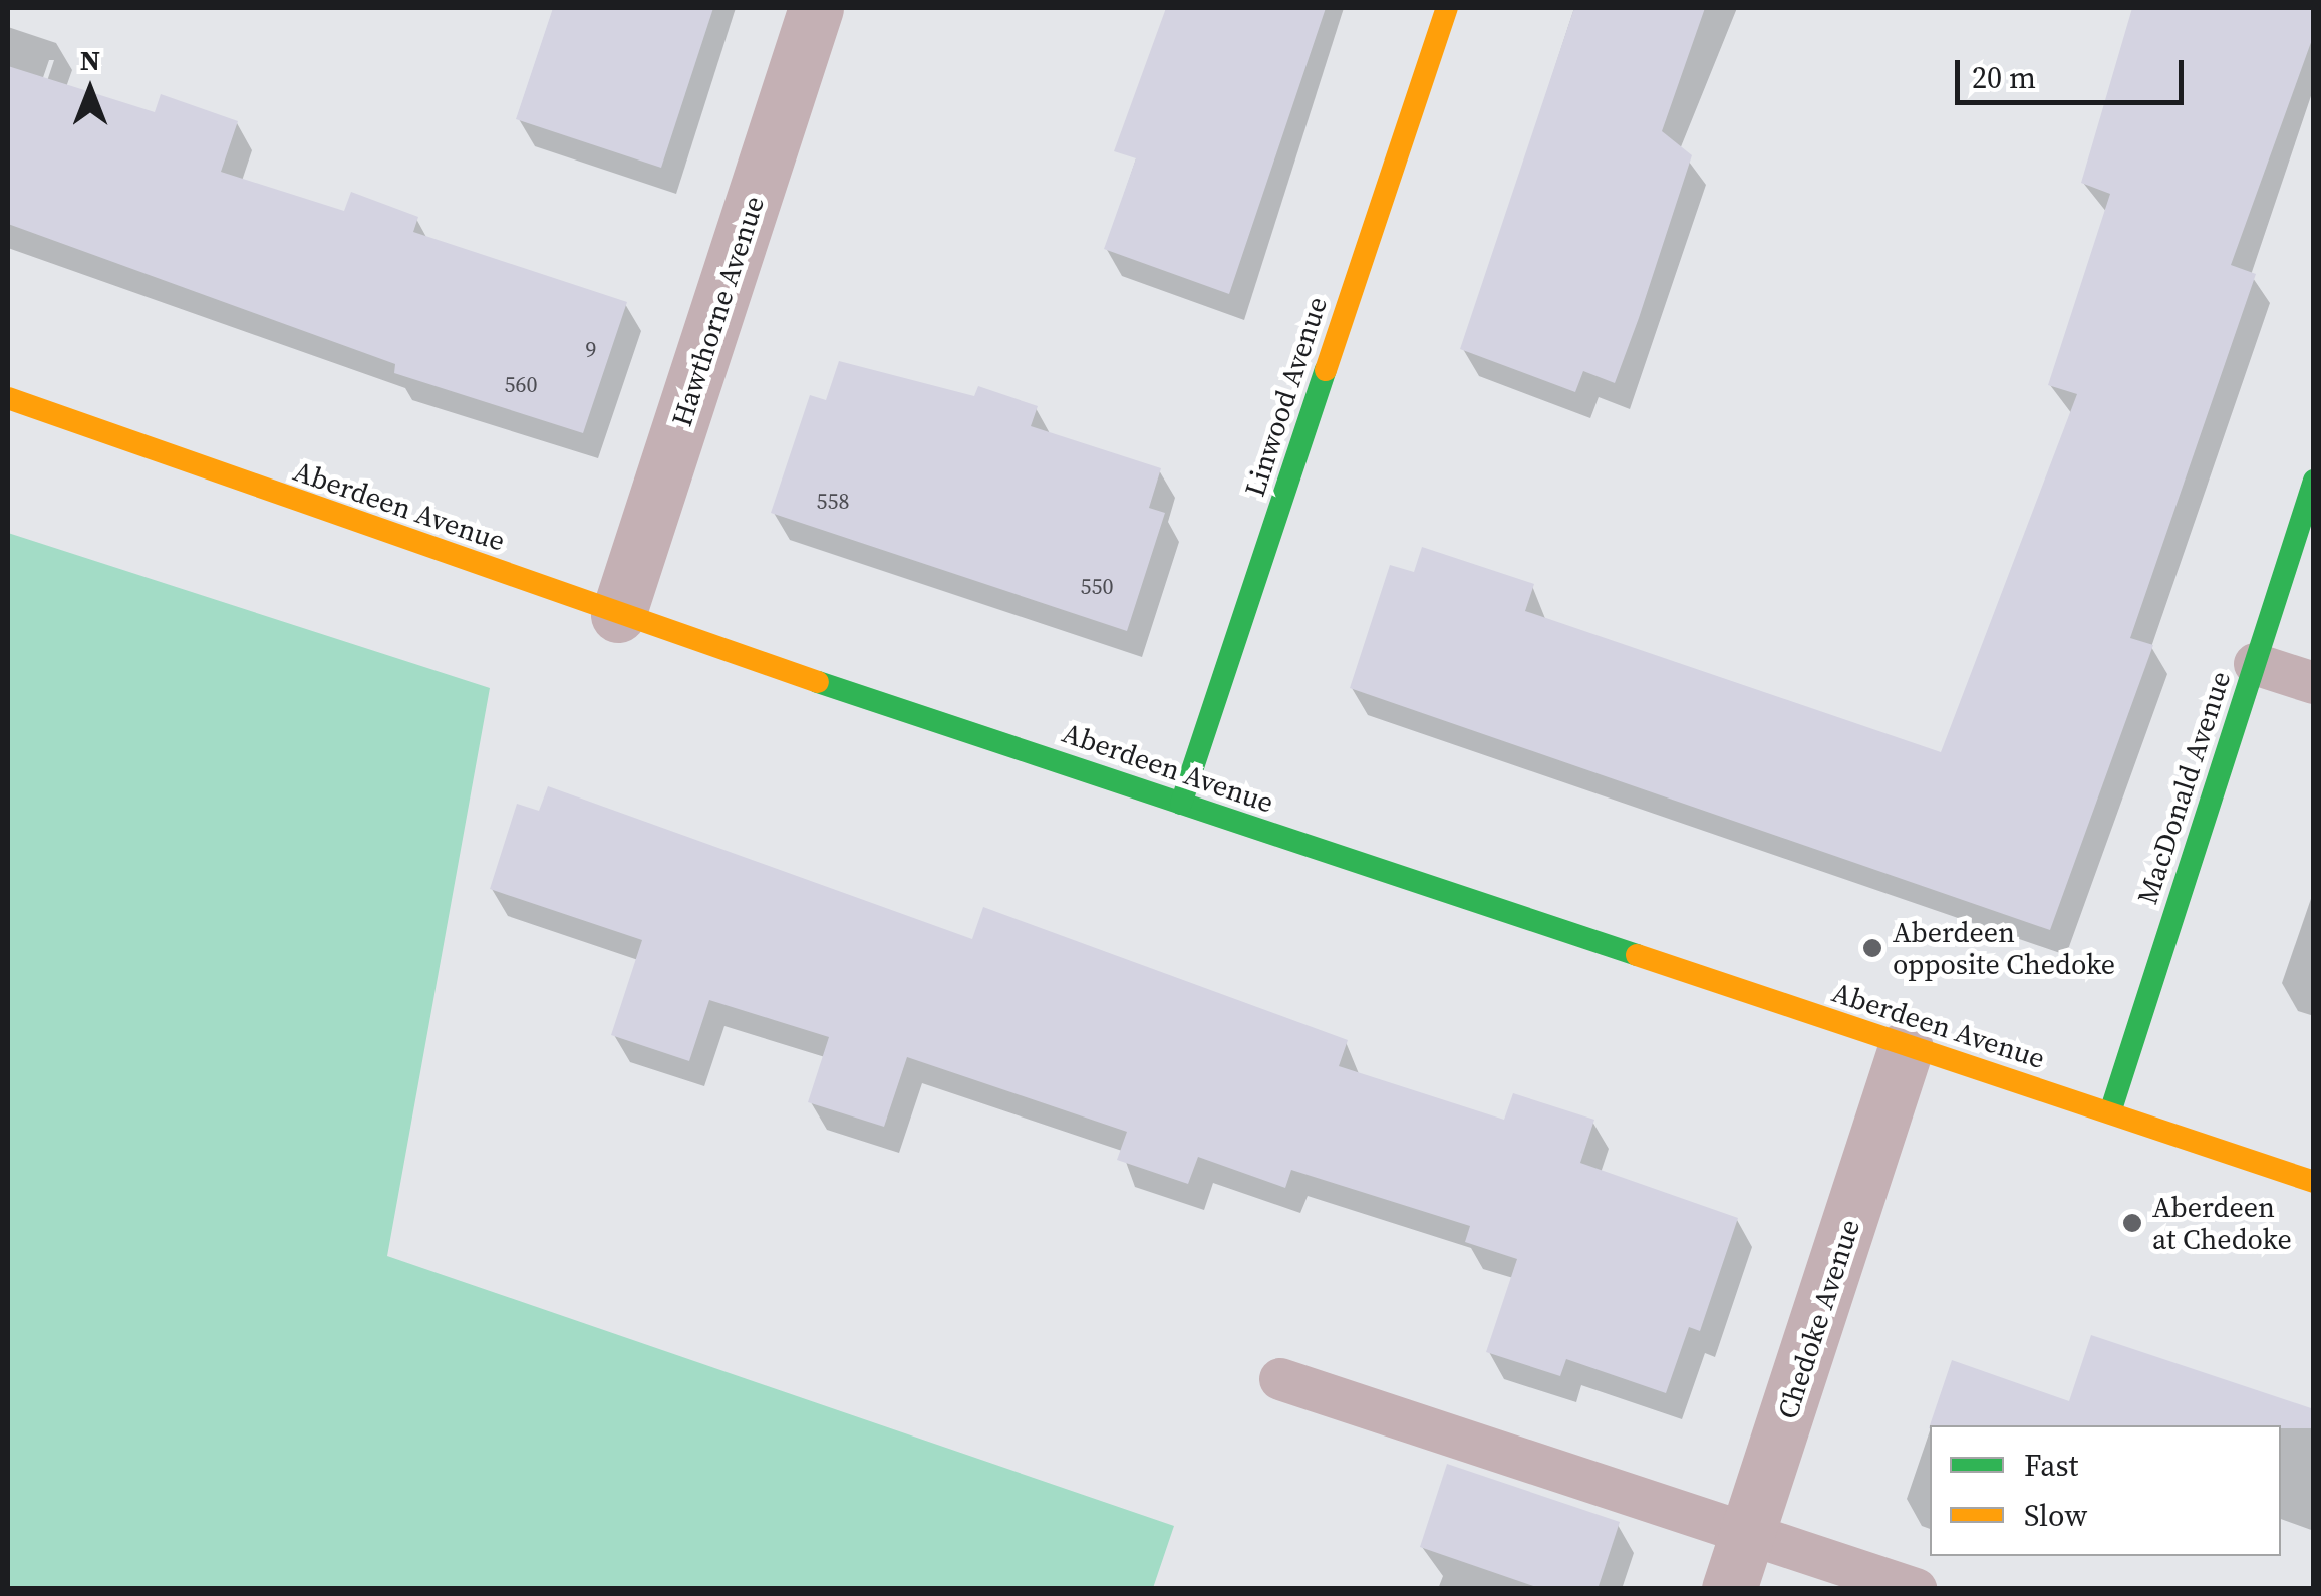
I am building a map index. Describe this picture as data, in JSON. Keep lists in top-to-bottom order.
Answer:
{
  "streets": {
    "main road": ["Linwood Avenue", "Aberdeen Avenue", "MacDonald Avenue"],
    "street": ["Hawthorne Avenue", "Chedoke Avenue"]
  },
  "crossings": [
    ["Hawthorne Avenue", "Aberdeen Avenue"],
    ["Linwood Avenue", "Aberdeen Avenue"],
    ["Aberdeen Avenue", "MacDonald Avenue"],
    ["Aberdeen Avenue", "Chedoke Avenue"]
  ],
  "places": ["Aberdeen opposite Chedoke", "Aberdeen at Chedoke"],
  "house_numbers": [
    "9",
    "560",
    "558",
    "550"
  ],
  "legend": ["Fast", "Slow"],
  "scale_bar": "20 m",
  "north": "top"
}
